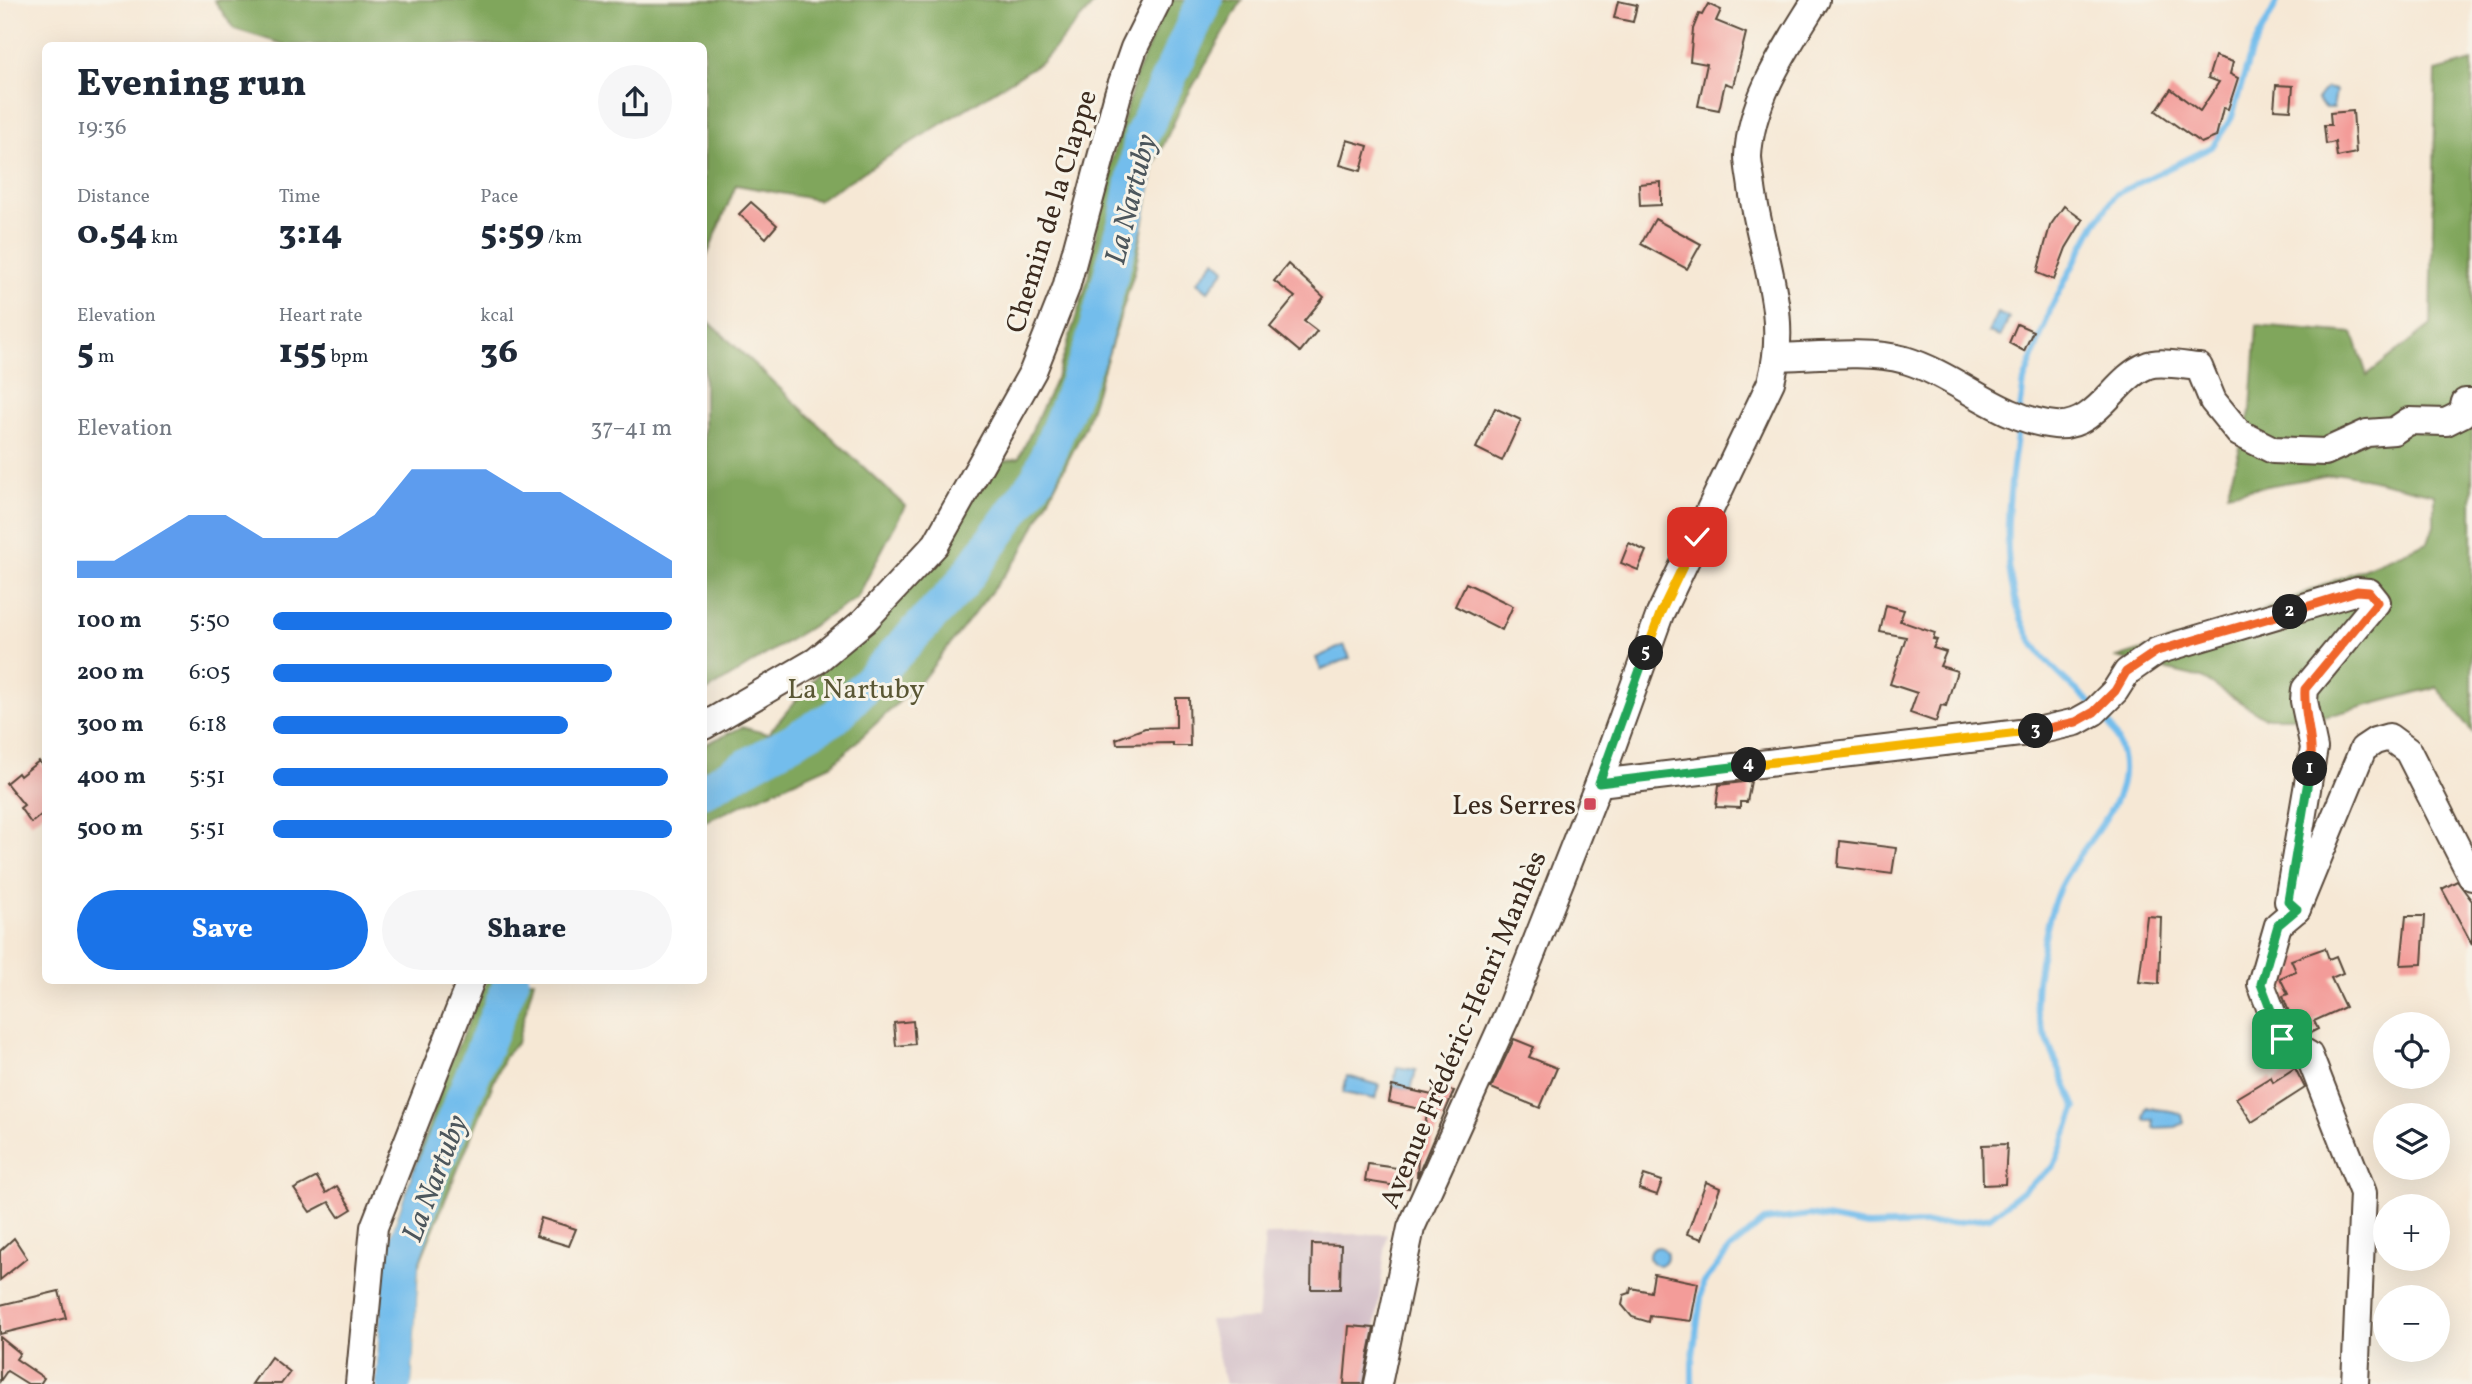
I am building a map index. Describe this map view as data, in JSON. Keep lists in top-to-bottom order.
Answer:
{
  "streets": {
    "street": ["Chemin de la Clappe", "Avenue Frédéric-Henri Manhès"]
  },
  "water": ["La Nartuby"],
  "parks": ["La Nartuby"],
  "places": {
    "transit": ["Les Serres"]
  },
  "page": {
    "heading": ["Evening run", "19:36"],
    "stats": [
      ["Distance", "0.54 km"],
      ["Time", "3:14"],
      ["Pace", "5:59 /km"],
      ["Elevation", "5 m"],
      ["Heart rate", "155 bpm"],
      ["kcal", "36"]
    ],
    "chart": ["Elevation", "37–41 m"],
    "pins": [
      "2",
      "5",
      "3",
      "4",
      "1"
    ],
    "list": [
      {
        "name": "100 m",
        "note": "5:50"
      },
      {
        "name": "200 m",
        "note": "6:05"
      },
      {
        "name": "300 m",
        "note": "6:18"
      },
      {
        "name": "400 m",
        "note": "5:51"
      },
      {
        "name": "500 m",
        "note": "5:51"
      }
    ],
    "buttons": ["Save", "Share"],
    "map_buttons": ["+", "−"]
  }
}
